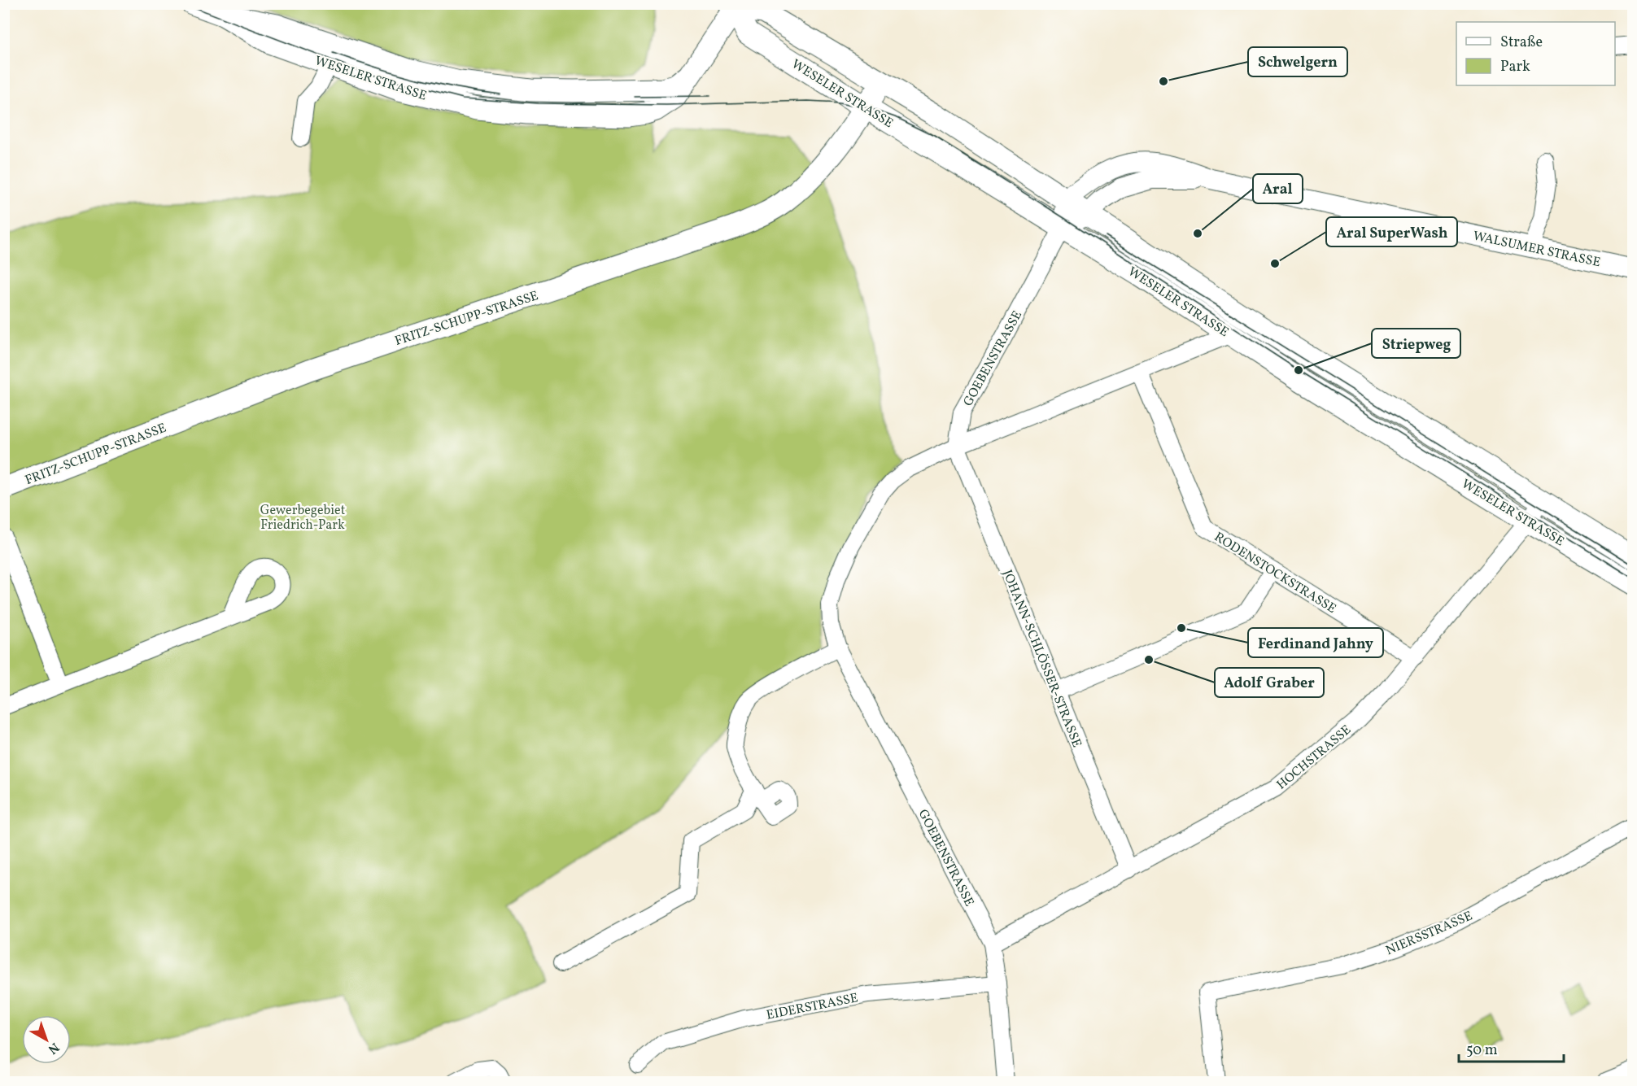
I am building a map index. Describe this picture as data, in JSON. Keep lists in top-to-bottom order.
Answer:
{
  "streets": {
    "main road": ["WESELER STRASSE", "FRITZ-SCHUPP-STRASSE"],
    "street": [
      "WALSUMER STRASSE",
      "GOEBENSTRASSE",
      "RODENSTOCKSTRASSE",
      "JOHANN-SCHLÖSSER-STRASSE",
      "HOCHSTRASSE",
      "NIERSSTRASSE",
      "EIDERSTRASSE"
    ]
  },
  "crossings": [
    ["WESELER STRASSE", "WALSUMER STRASSE"],
    ["WESELER STRASSE", "FRITZ-SCHUPP-STRASSE"],
    ["WESELER STRASSE", "GOEBENSTRASSE"],
    ["WESELER STRASSE", "HOCHSTRASSE"],
    ["WALSUMER STRASSE", "GOEBENSTRASSE"],
    ["GOEBENSTRASSE", "JOHANN-SCHLÖSSER-STRASSE"],
    ["GOEBENSTRASSE", "HOCHSTRASSE"],
    ["GOEBENSTRASSE", "EIDERSTRASSE"],
    ["RODENSTOCKSTRASSE", "HOCHSTRASSE"],
    ["JOHANN-SCHLÖSSER-STRASSE", "HOCHSTRASSE"]
  ],
  "parks": ["Gewerbegebiet Friedrich-Park"],
  "places": [
    "Schwelgern",
    "Aral",
    "Aral SuperWash",
    "Striepweg",
    "Ferdinand Jahny",
    "Adolf Graber"
  ],
  "legend": ["Straße", "Park"],
  "scale_bar": "50 m",
  "north": "bottom right"
}
